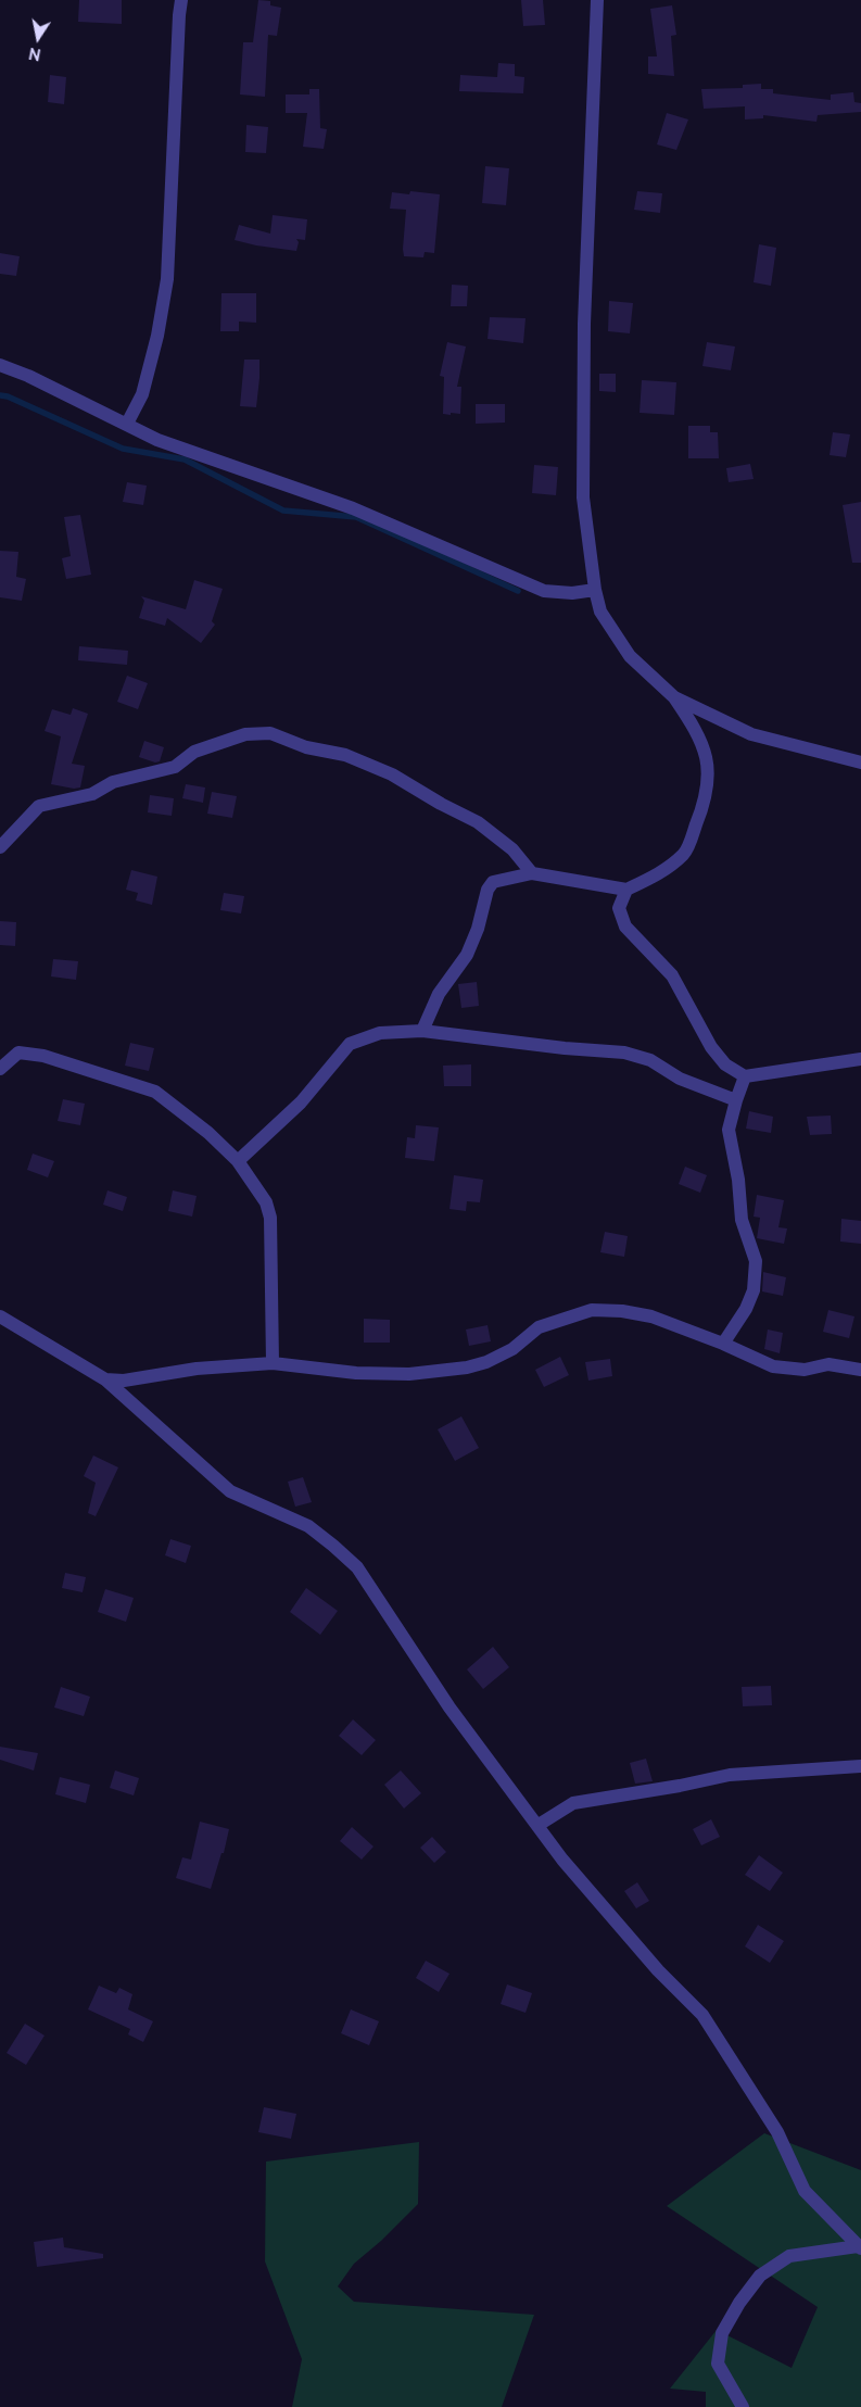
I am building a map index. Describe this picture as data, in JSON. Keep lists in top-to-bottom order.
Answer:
{
  "north": "bottom"
}
